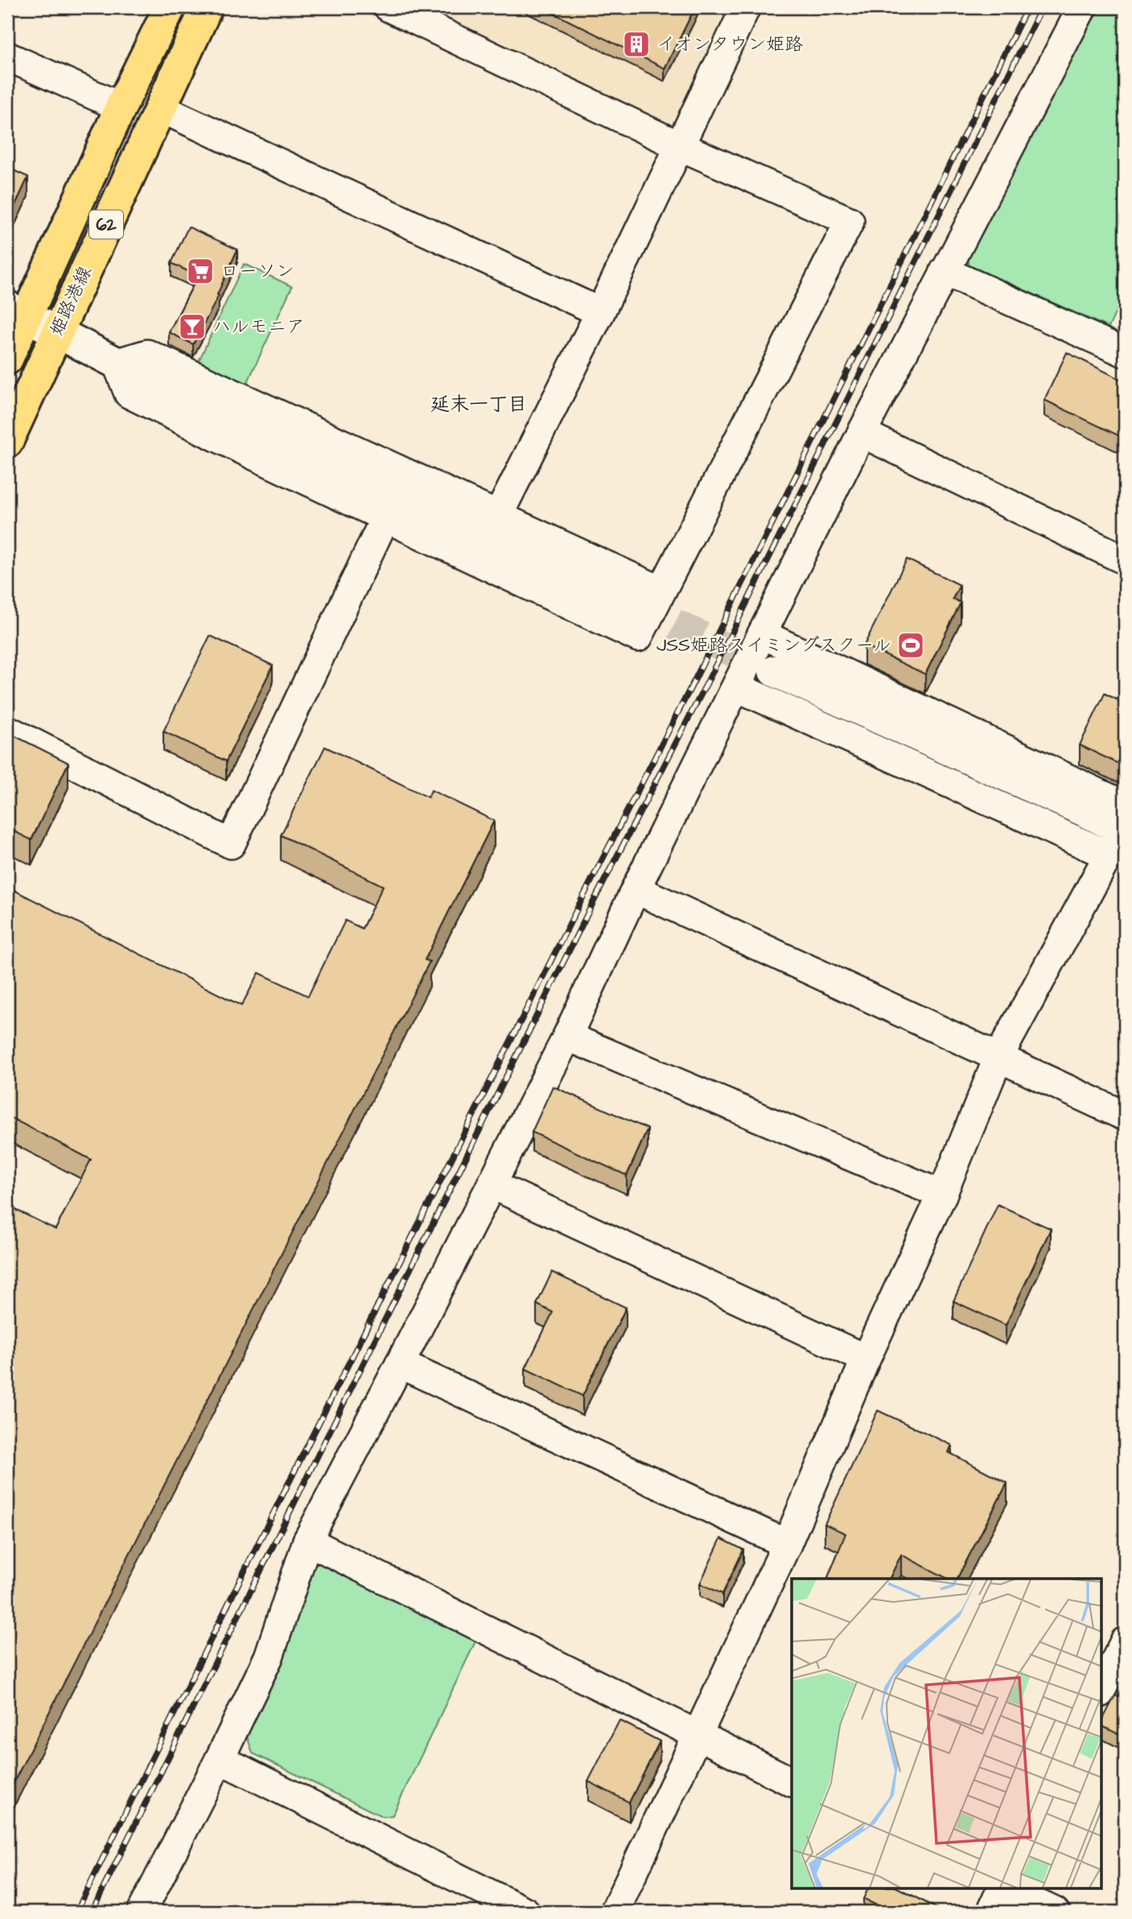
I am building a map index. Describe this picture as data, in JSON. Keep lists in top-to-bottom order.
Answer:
{
  "streets": {
    "main road": ["62", "姫路港線"]
  },
  "districts": ["延末一丁目"],
  "places": {
    "building": ["イオンタウン姫路"],
    "supermarket": ["ローソン"],
    "bar": ["ハルモニア"],
    "sports": ["JSS姫路スイミングスクール"]
  }
}
